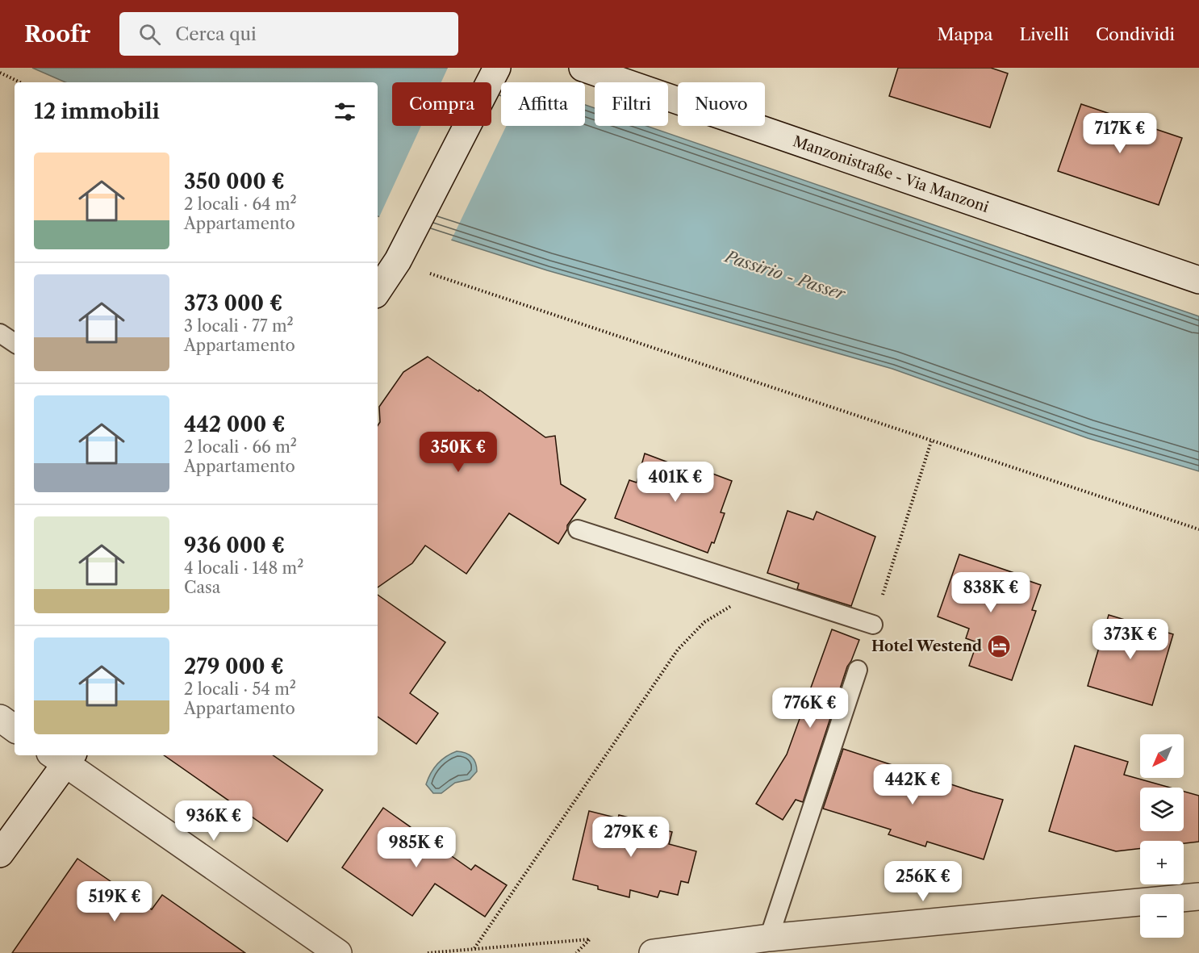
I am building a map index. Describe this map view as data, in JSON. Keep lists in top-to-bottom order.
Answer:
{
  "streets": {
    "street": ["Manzonistraße - Via Manzoni"]
  },
  "water": ["Passirio - Passer"],
  "places": {
    "hotel": ["Hotel Westend"]
  },
  "north": "bottom left",
  "page": {
    "header": "Roofr",
    "search": "Cerca qui",
    "nav": ["Mappa", "Livelli", "Condividi"],
    "chip": [
      "Compra",
      "Affitta",
      "Filtri",
      "Nuovo"
    ],
    "heading": "12 immobili",
    "price": [
      "717K €",
      "350K €",
      "401K €",
      "838K €",
      "373K €",
      "776K €",
      "442K €",
      "936K €",
      "279K €",
      "985K €",
      "256K €",
      "519K €"
    ],
    "list": [
      {
        "name": "350 000 €",
        "note": "2 locali · 64 m² · Appartamento"
      },
      {
        "name": "373 000 €",
        "note": "3 locali · 77 m² · Appartamento"
      },
      {
        "name": "442 000 €",
        "note": "2 locali · 66 m² · Appartamento"
      },
      {
        "name": "936 000 €",
        "note": "4 locali · 148 m² · Casa"
      },
      {
        "name": "279 000 €",
        "note": "2 locali · 54 m² · Appartamento"
      }
    ],
    "map_buttons": ["+", "−"]
  }
}
